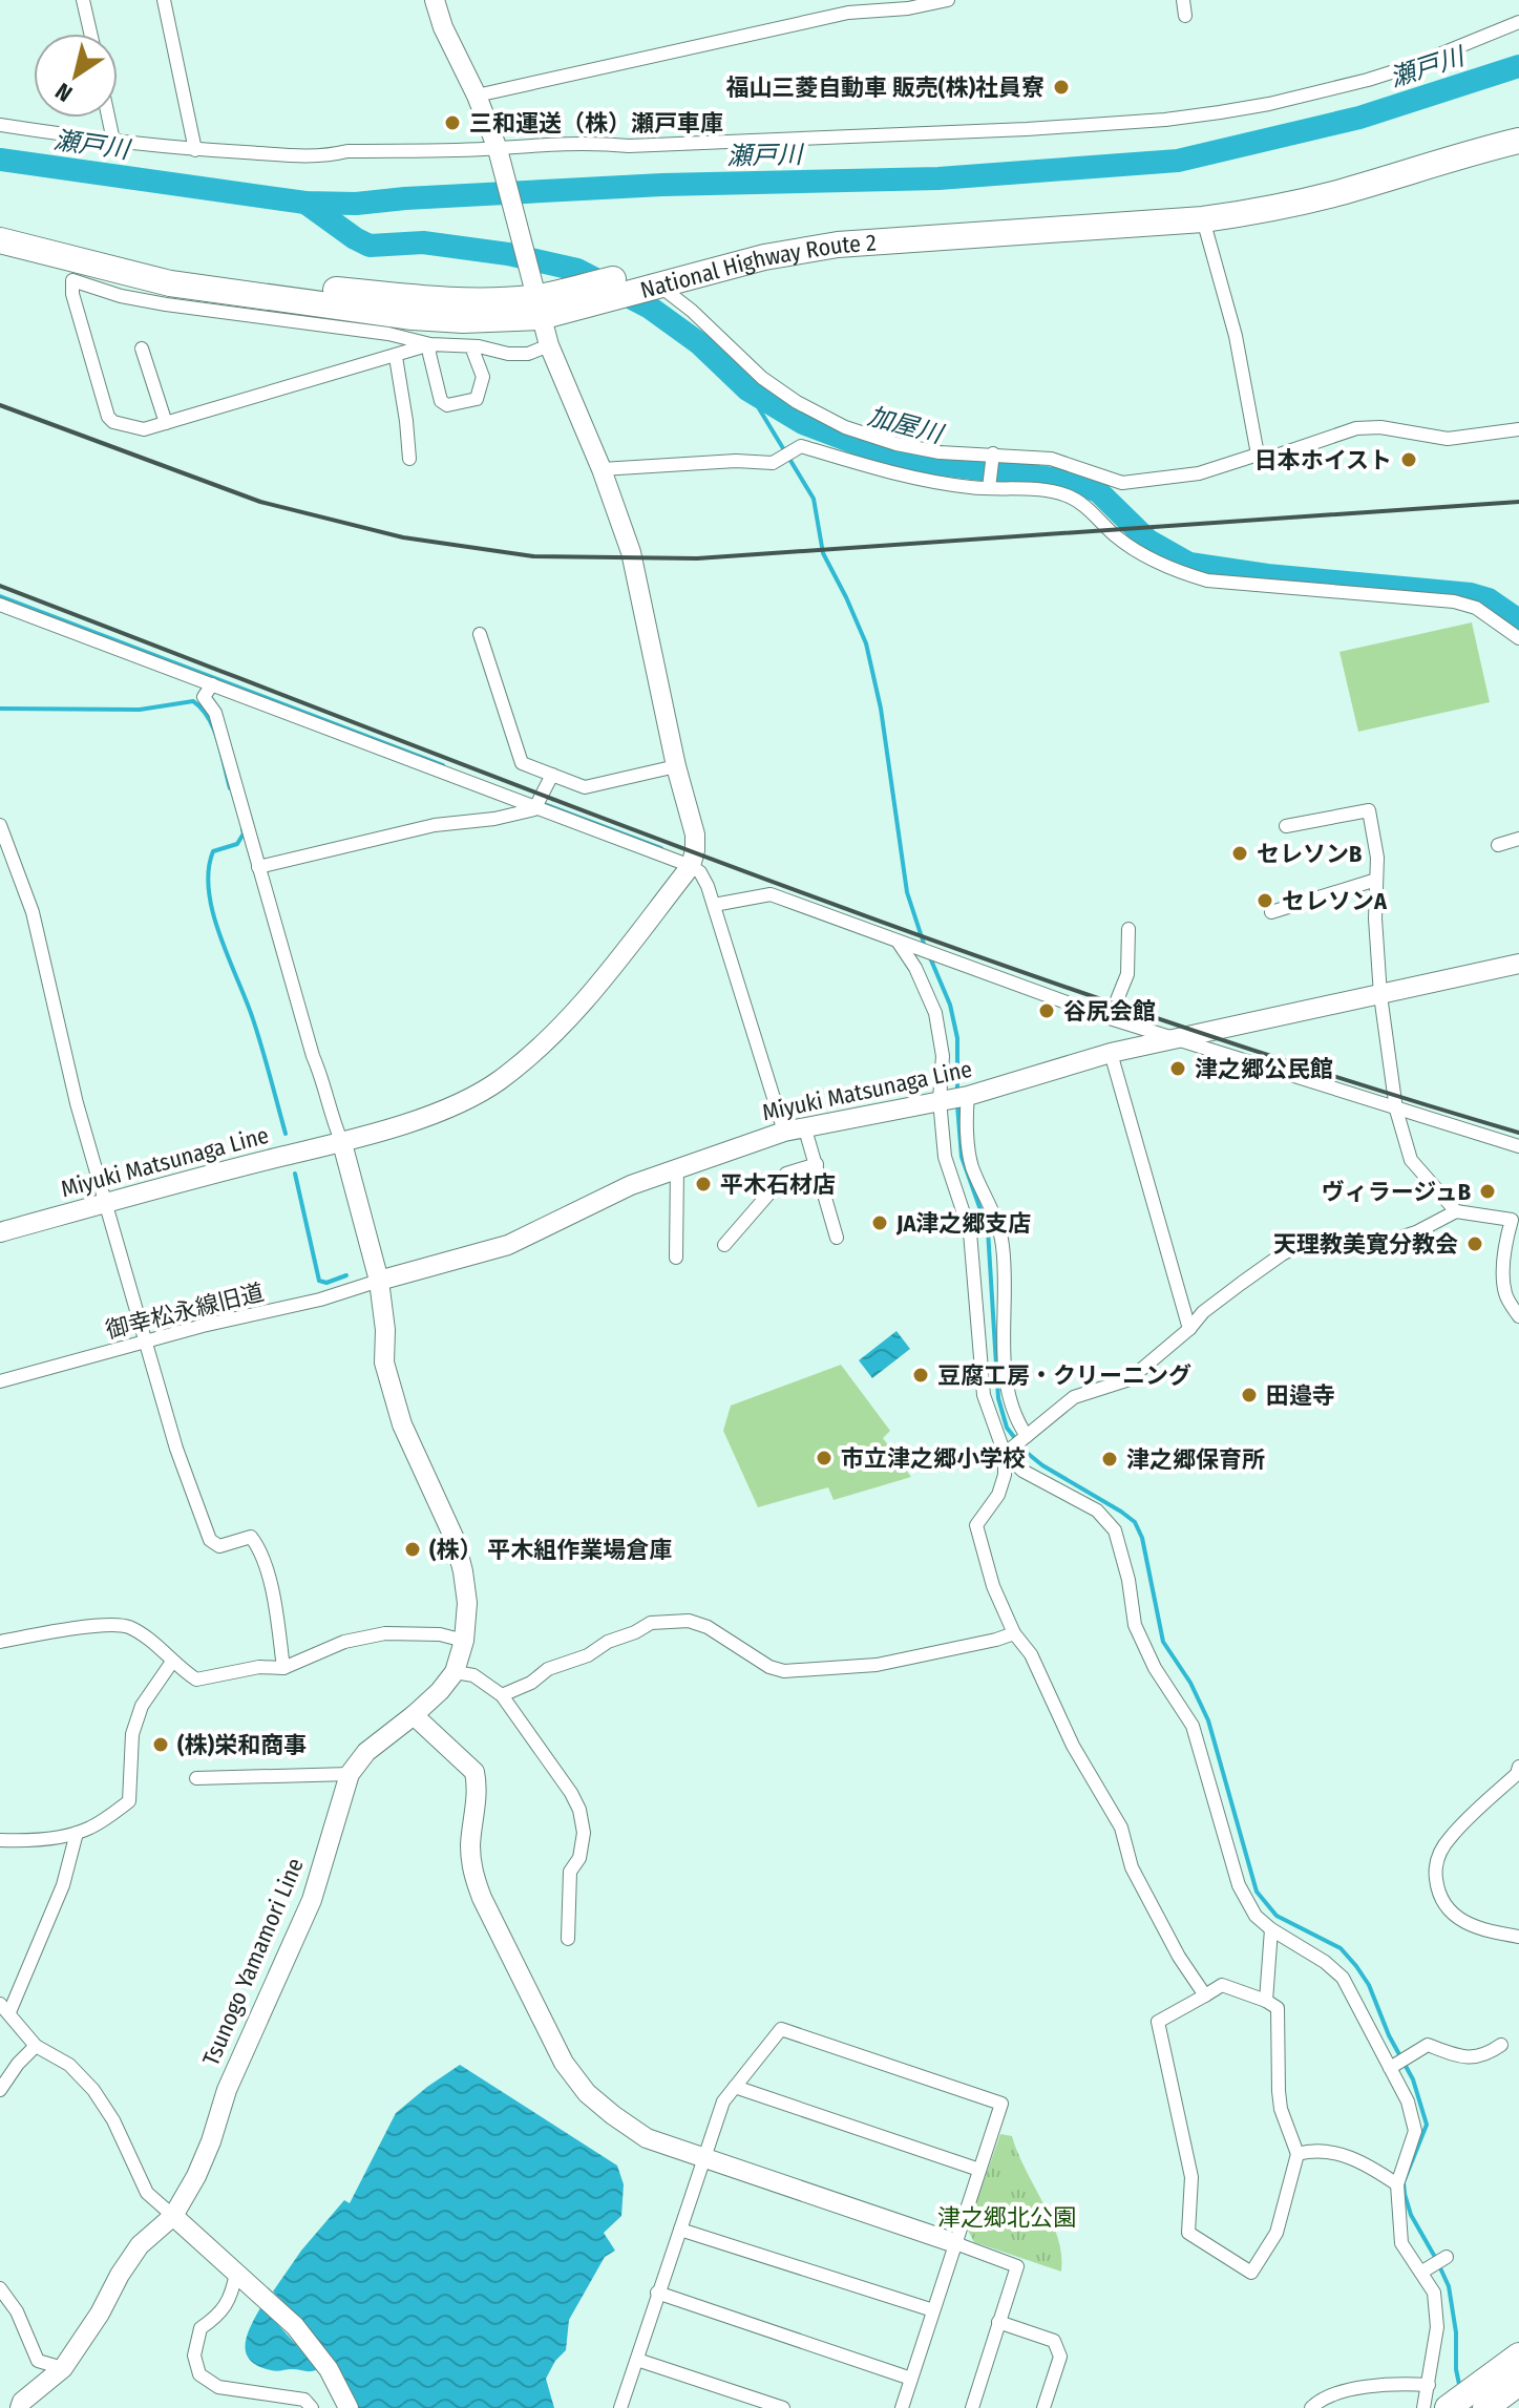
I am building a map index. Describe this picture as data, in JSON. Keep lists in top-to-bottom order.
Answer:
{
  "streets": {
    "highway": ["National Highway Route 2"],
    "main road": ["Miyuki Matsunaga Line", "Tsunogo Yamamori Line"],
    "street": ["御幸松永線旧道"]
  },
  "crossings": [
    ["Miyuki Matsunaga Line", "御幸松永線旧道"],
    ["Miyuki Matsunaga Line", "Tsunogo Yamamori Line"],
    ["御幸松永線旧道", "Tsunogo Yamamori Line"]
  ],
  "water": ["瀬戸川", "加屋川"],
  "parks": ["津之郷北公園"],
  "places": [
    "福山三菱自動車 販売(株)社員寮",
    "三和運送（株）瀬戸車庫",
    "日本ホイスト",
    "セレソンB",
    "セレソンA",
    "谷尻会館",
    "津之郷公民館",
    "平木石材店",
    "ヴィラージュB",
    "JA津之郷支店",
    "天理教美寛分教会",
    "豆腐工房・クリーニング",
    "田邉寺",
    "市立津之郷小学校",
    "津之郷保育所",
    "(株） 平木組作業場倉庫",
    "(株)栄和商事"
  ],
  "north": "bottom left"
}
